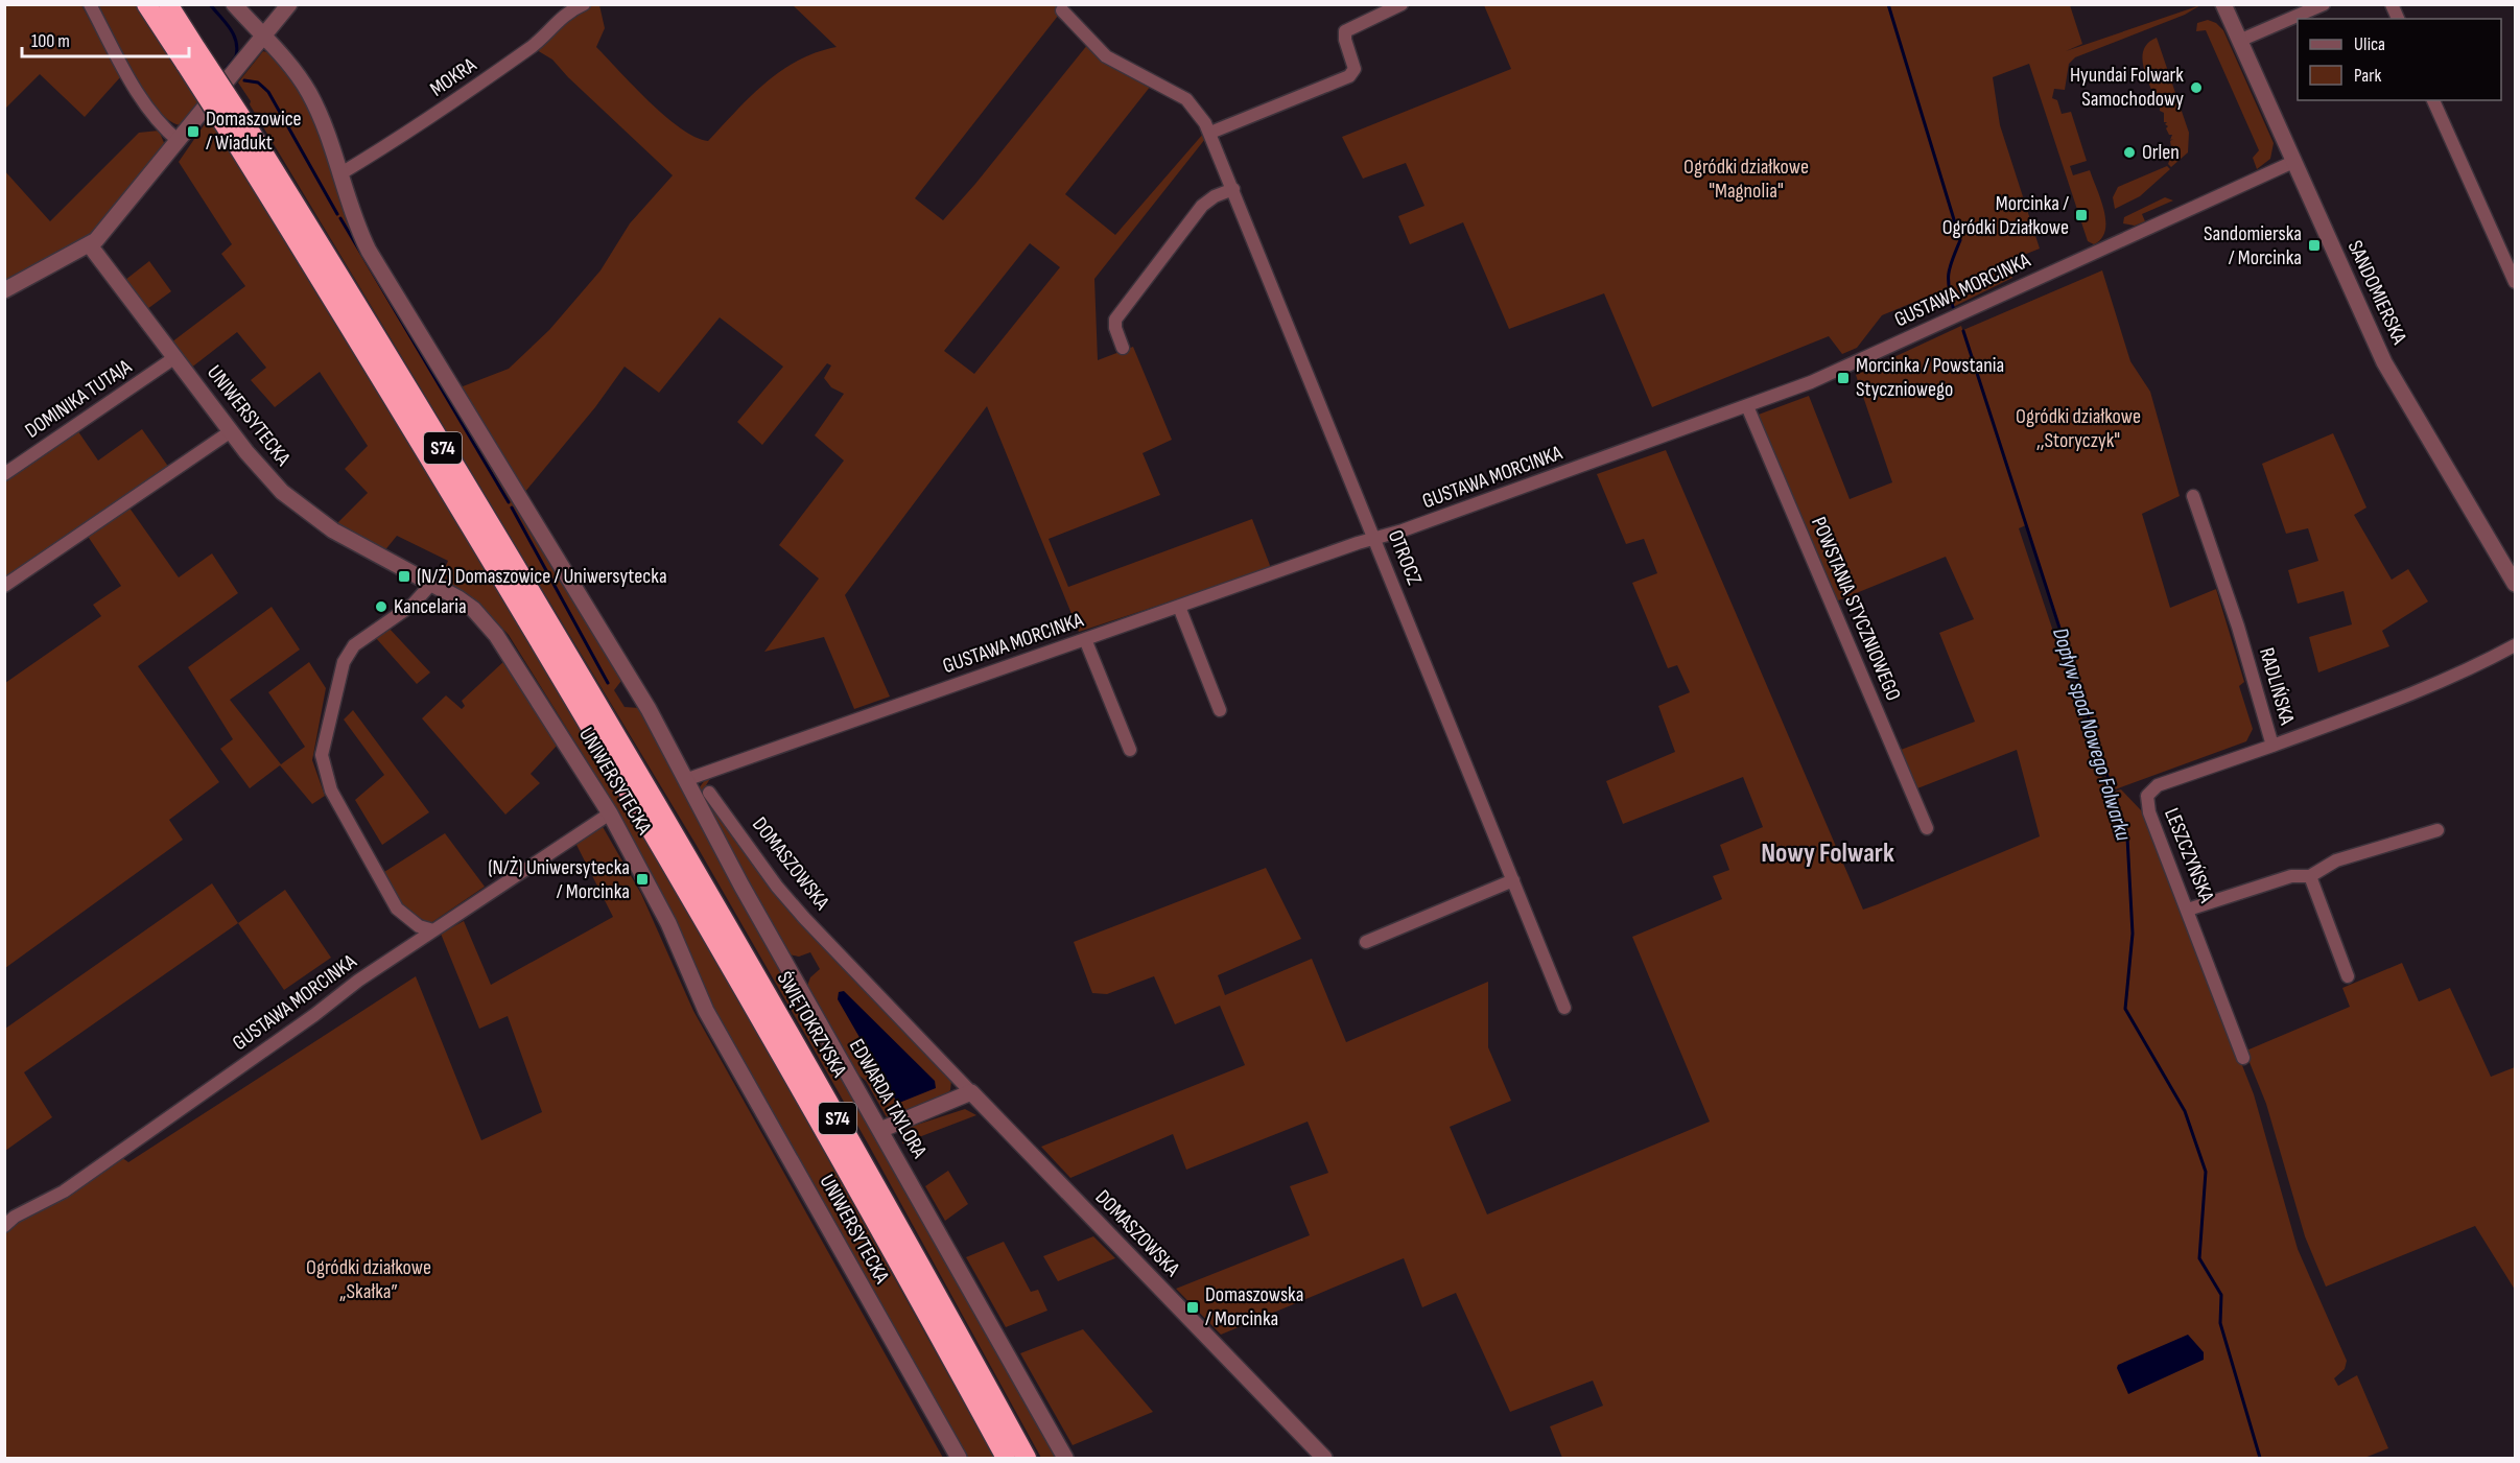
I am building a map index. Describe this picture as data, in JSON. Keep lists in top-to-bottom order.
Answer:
{
  "streets": {
    "highway": ["S74", "ŚWIĘTOKRZYSKA"],
    "street": [
      "MOKRA",
      "GUSTAWA MORCINKA",
      "SANDOMIERSKA",
      "DOMINIKA TUTAJA",
      "UNIWERSYTECKA",
      "OTROCZ",
      "POWSTANIA STYCZNIOWEGO",
      "RADLIŃSKA",
      "LESZCZYŃSKA",
      "DOMASZOWSKA",
      "EDWARDA TAYLORA"
    ]
  },
  "crossings": [
    ["MOKRA", "EDWARDA TAYLORA"],
    ["GUSTAWA MORCINKA", "SANDOMIERSKA"],
    ["GUSTAWA MORCINKA", "UNIWERSYTECKA"],
    ["GUSTAWA MORCINKA", "OTROCZ"],
    ["GUSTAWA MORCINKA", "POWSTANIA STYCZNIOWEGO"],
    ["GUSTAWA MORCINKA", "EDWARDA TAYLORA"],
    ["DOMINIKA TUTAJA", "UNIWERSYTECKA"],
    ["S74", "ŚWIĘTOKRZYSKA"],
    ["RADLIŃSKA", "LESZCZYŃSKA"]
  ],
  "districts": ["Nowy Folwark"],
  "water": ["Dopływ spod Nowego Folwarku"],
  "parks": ["Ogródki działkowe \"Magnolia\"", "Ogródki działkowe ,,Storyczyk\"", "Ogródki działkowe „Skałka”"],
  "places": {
    "other": ["Hyundai Folwark Samochodowy", "Orlen", "Kancelaria"],
    "transit": [
      "Domaszowice / Wiadukt",
      "Morcinka / Ogródki Działkowe",
      "Sandomierska / Morcinka",
      "Morcinka / Powstania Styczniowego",
      "(N/Ż) Domaszowice / Uniwersytecka",
      "(N/Ż) Uniwersytecka / Morcinka",
      "Domaszowska / Morcinka"
    ]
  },
  "legend": ["Ulica", "Park"],
  "scale_bar": "100 m"
}
